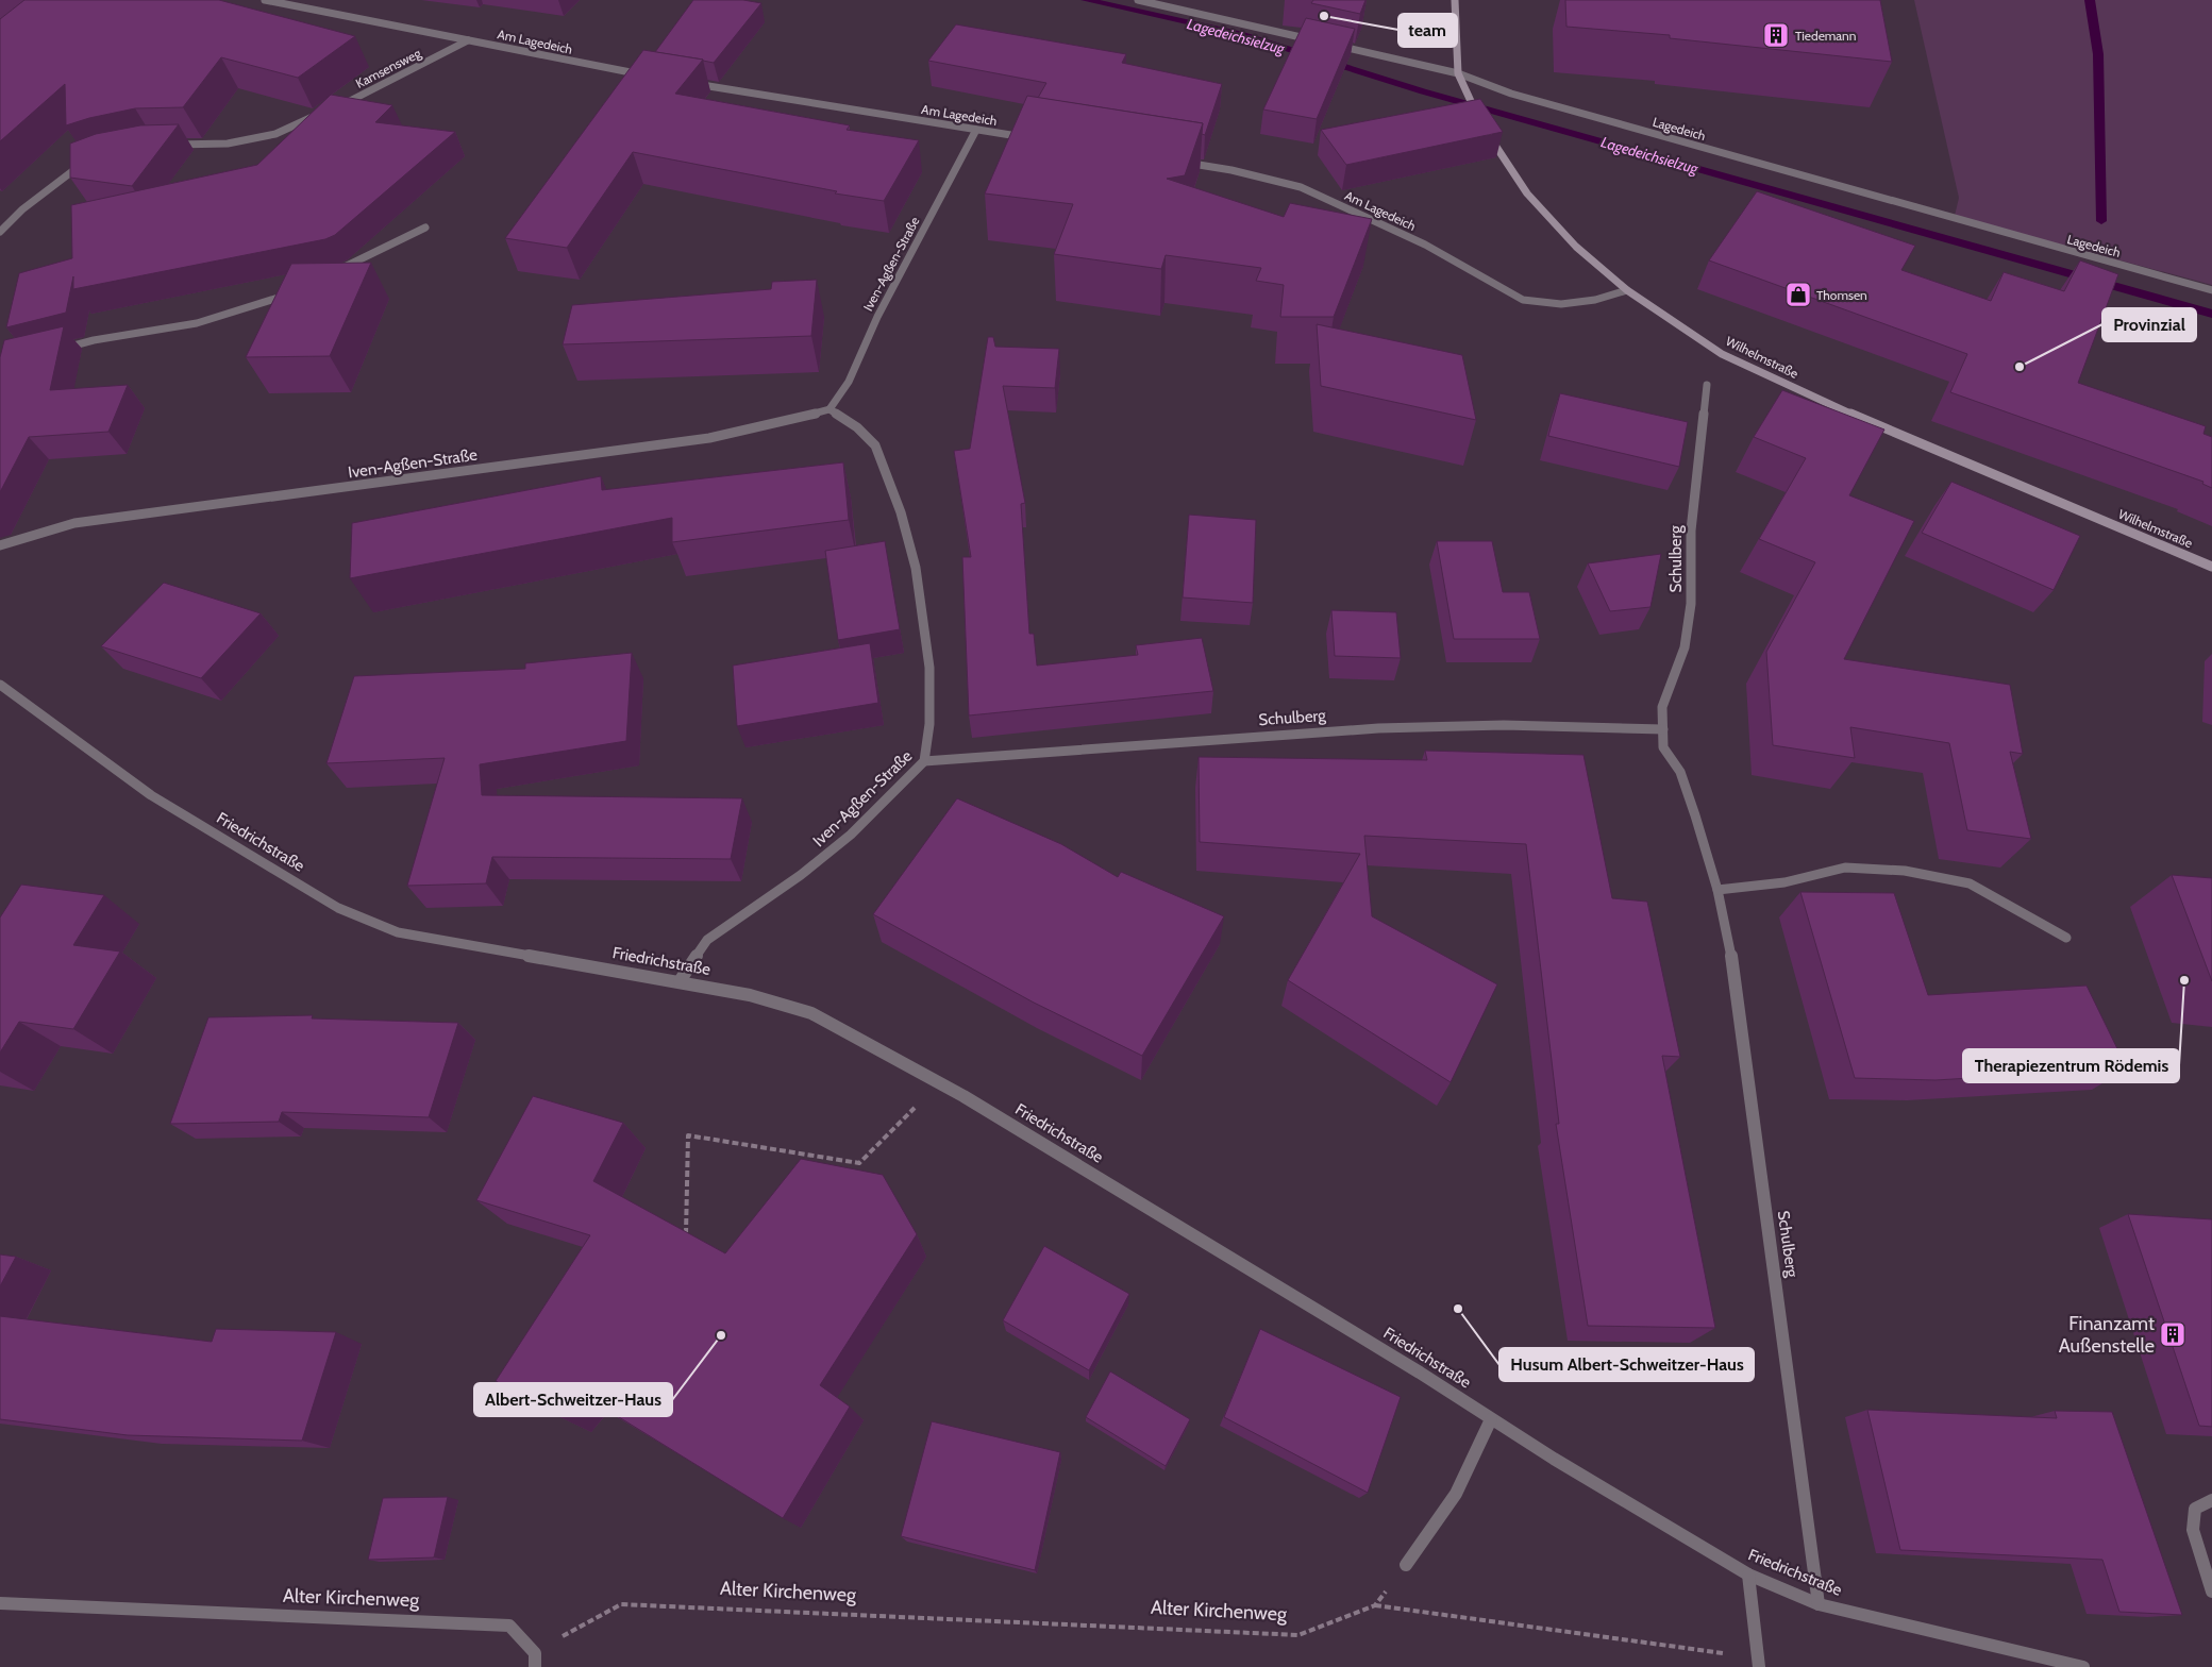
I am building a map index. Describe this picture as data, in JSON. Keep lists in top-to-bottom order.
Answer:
{
  "streets": {
    "street": [
      "Am Lagedeich",
      "Kamsensweg",
      "Lagedeich",
      "Iven-Agßen-Straße",
      "Wilhelmstraße",
      "Schulberg",
      "Friedrichstraße",
      "Alter Kirchenweg"
    ]
  },
  "crossings": [
    ["Am Lagedeich", "Kamsensweg"],
    ["Am Lagedeich", "Iven-Agßen-Straße"],
    ["Am Lagedeich", "Wilhelmstraße"],
    ["Iven-Agßen-Straße", "Schulberg"],
    ["Iven-Agßen-Straße", "Friedrichstraße"],
    ["Schulberg", "Friedrichstraße"]
  ],
  "water": ["Lagedeichsielzug"],
  "places": {
    "other": [
      "team",
      "Provinzial",
      "Therapiezentrum Rödemis",
      "Husum Albert-Schweitzer-Haus",
      "Albert-Schweitzer-Haus"
    ],
    "building": ["Tiedemann", "Finanzamt Außenstelle"],
    "shop": ["Thomsen"]
  }
}
